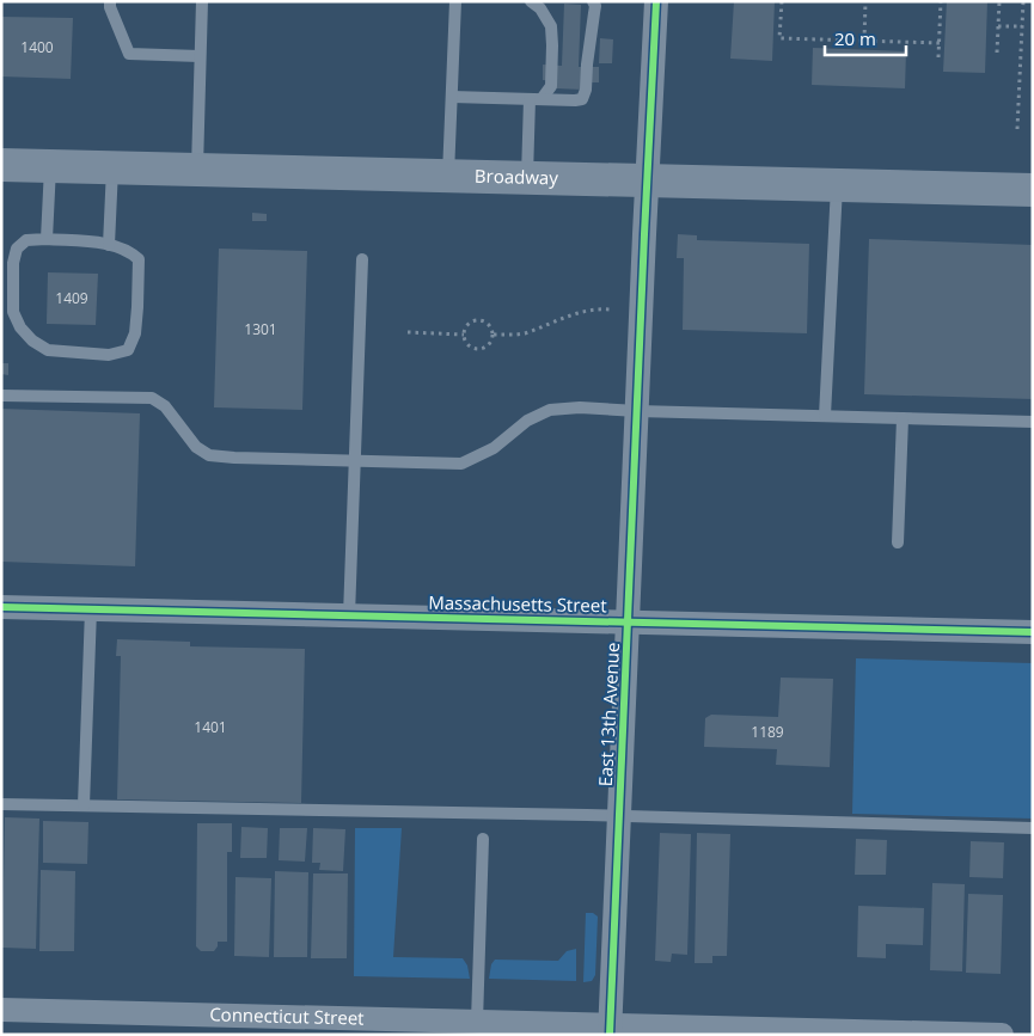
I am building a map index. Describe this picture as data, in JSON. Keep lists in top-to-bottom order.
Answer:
{
  "streets": {
    "main road": ["Broadway"],
    "street": ["Massachusetts Street", "East 13th Avenue", "Connecticut Street"]
  },
  "crossings": [
    ["Broadway", "East 13th Avenue"],
    ["Massachusetts Street", "East 13th Avenue"],
    ["East 13th Avenue", "Connecticut Street"]
  ],
  "house_numbers": [
    "1400",
    "1409",
    "1301",
    "1401",
    "1189"
  ],
  "scale_bar": "20 m"
}
